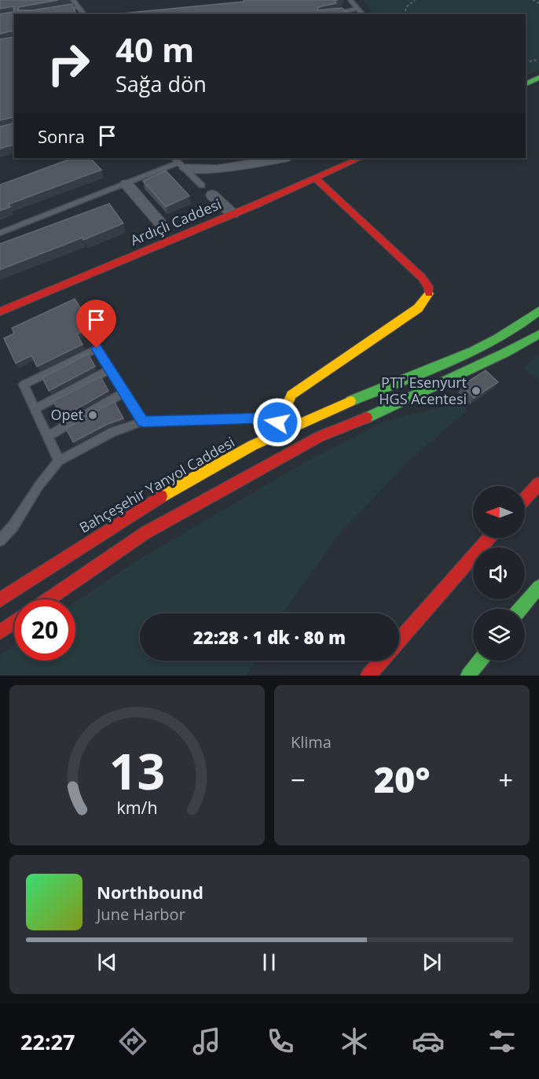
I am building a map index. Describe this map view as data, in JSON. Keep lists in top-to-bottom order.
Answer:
{
  "streets": {
    "main road": ["Ardıçlı Caddesi", "Bahçeşehir Yanyol Caddesi"]
  },
  "places": ["PTT Esenyurt HGS Acentesi", "Opet"],
  "north": "left",
  "page": {
    "turn": ["40 m", "Sağa dön"],
    "then": "Sonra",
    "limit": "20",
    "trip": "22:28 · 1 dk · 80 m",
    "tile": "Klima",
    "heat": ["−", "20°", "+"],
    "song": ["Northbound", "June Harbor"],
    "tabs": "22:27",
    "gauge": ["13", "km/h"]
  }
}
